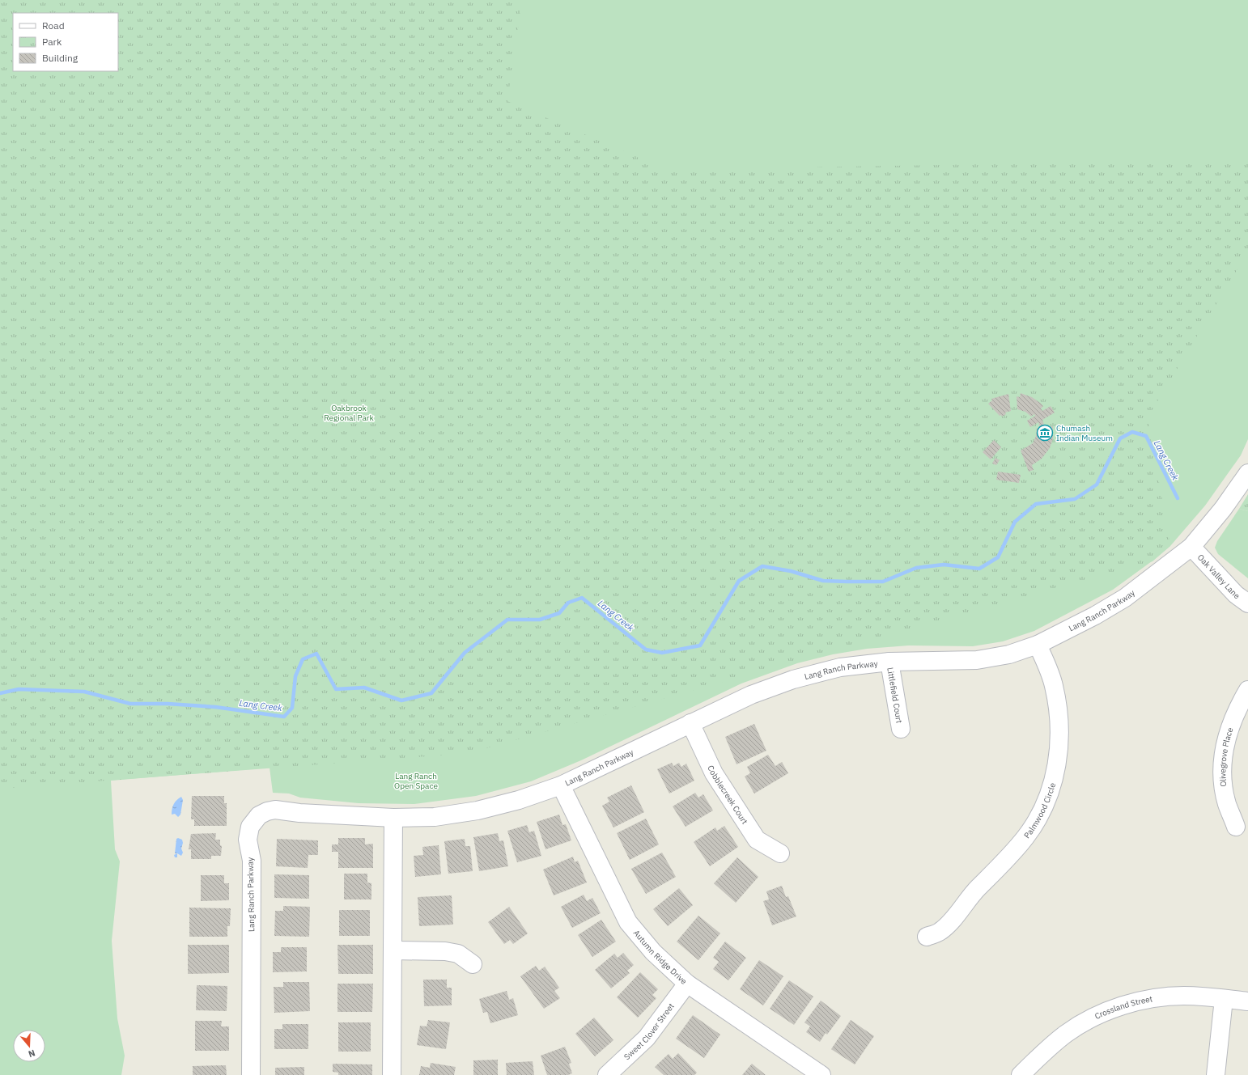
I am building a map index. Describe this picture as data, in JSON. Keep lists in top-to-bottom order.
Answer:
{
  "streets": {
    "street": [
      "Oak Valley Lane",
      "Lang Ranch Parkway",
      "Littlefield Court",
      "Olivegrove Place",
      "Cobblecreek Court",
      "Palmwood Circle",
      "Autumn Ridge Drive",
      "Crossland Street",
      "Sweet Clover Street"
    ]
  },
  "crossings": [
    ["Oak Valley Lane", "Lang Ranch Parkway"],
    ["Lang Ranch Parkway", "Littlefield Court"],
    ["Lang Ranch Parkway", "Cobblecreek Court"],
    ["Lang Ranch Parkway", "Palmwood Circle"],
    ["Lang Ranch Parkway", "Autumn Ridge Drive"],
    ["Autumn Ridge Drive", "Sweet Clover Street"]
  ],
  "water": ["Lang Creek"],
  "parks": ["Oakbrook Regional Park", "Lang Ranch Open Space"],
  "places": {
    "museum": ["Chumash Indian Museum"]
  },
  "legend": ["Road", "Park", "Building"],
  "north": "bottom"
}
